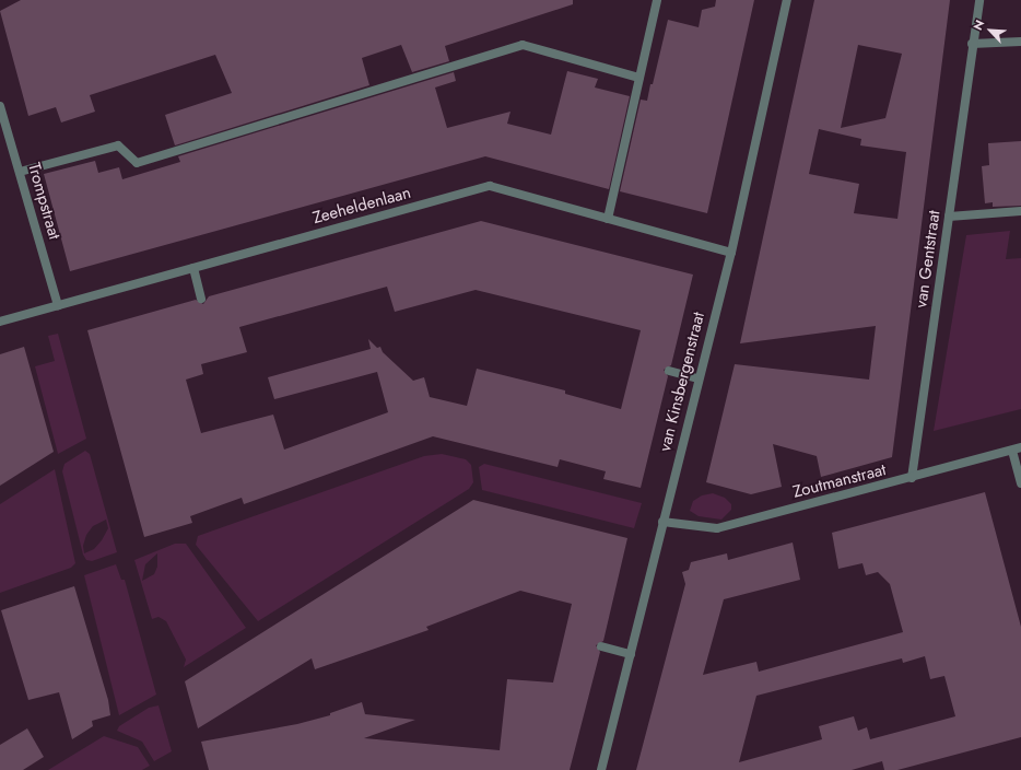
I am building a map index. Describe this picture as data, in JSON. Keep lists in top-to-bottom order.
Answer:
{
  "streets": {
    "street": [
      "Trompstraat",
      "Zeeheldenlaan",
      "van Gentstraat",
      "van Kinsbergenstraat",
      "Zoutmanstraat"
    ]
  },
  "crossings": [
    ["Trompstraat", "Zeeheldenlaan"],
    ["Zeeheldenlaan", "van Kinsbergenstraat"],
    ["van Gentstraat", "Zoutmanstraat"],
    ["van Kinsbergenstraat", "Zoutmanstraat"]
  ],
  "north": "top left"
}
